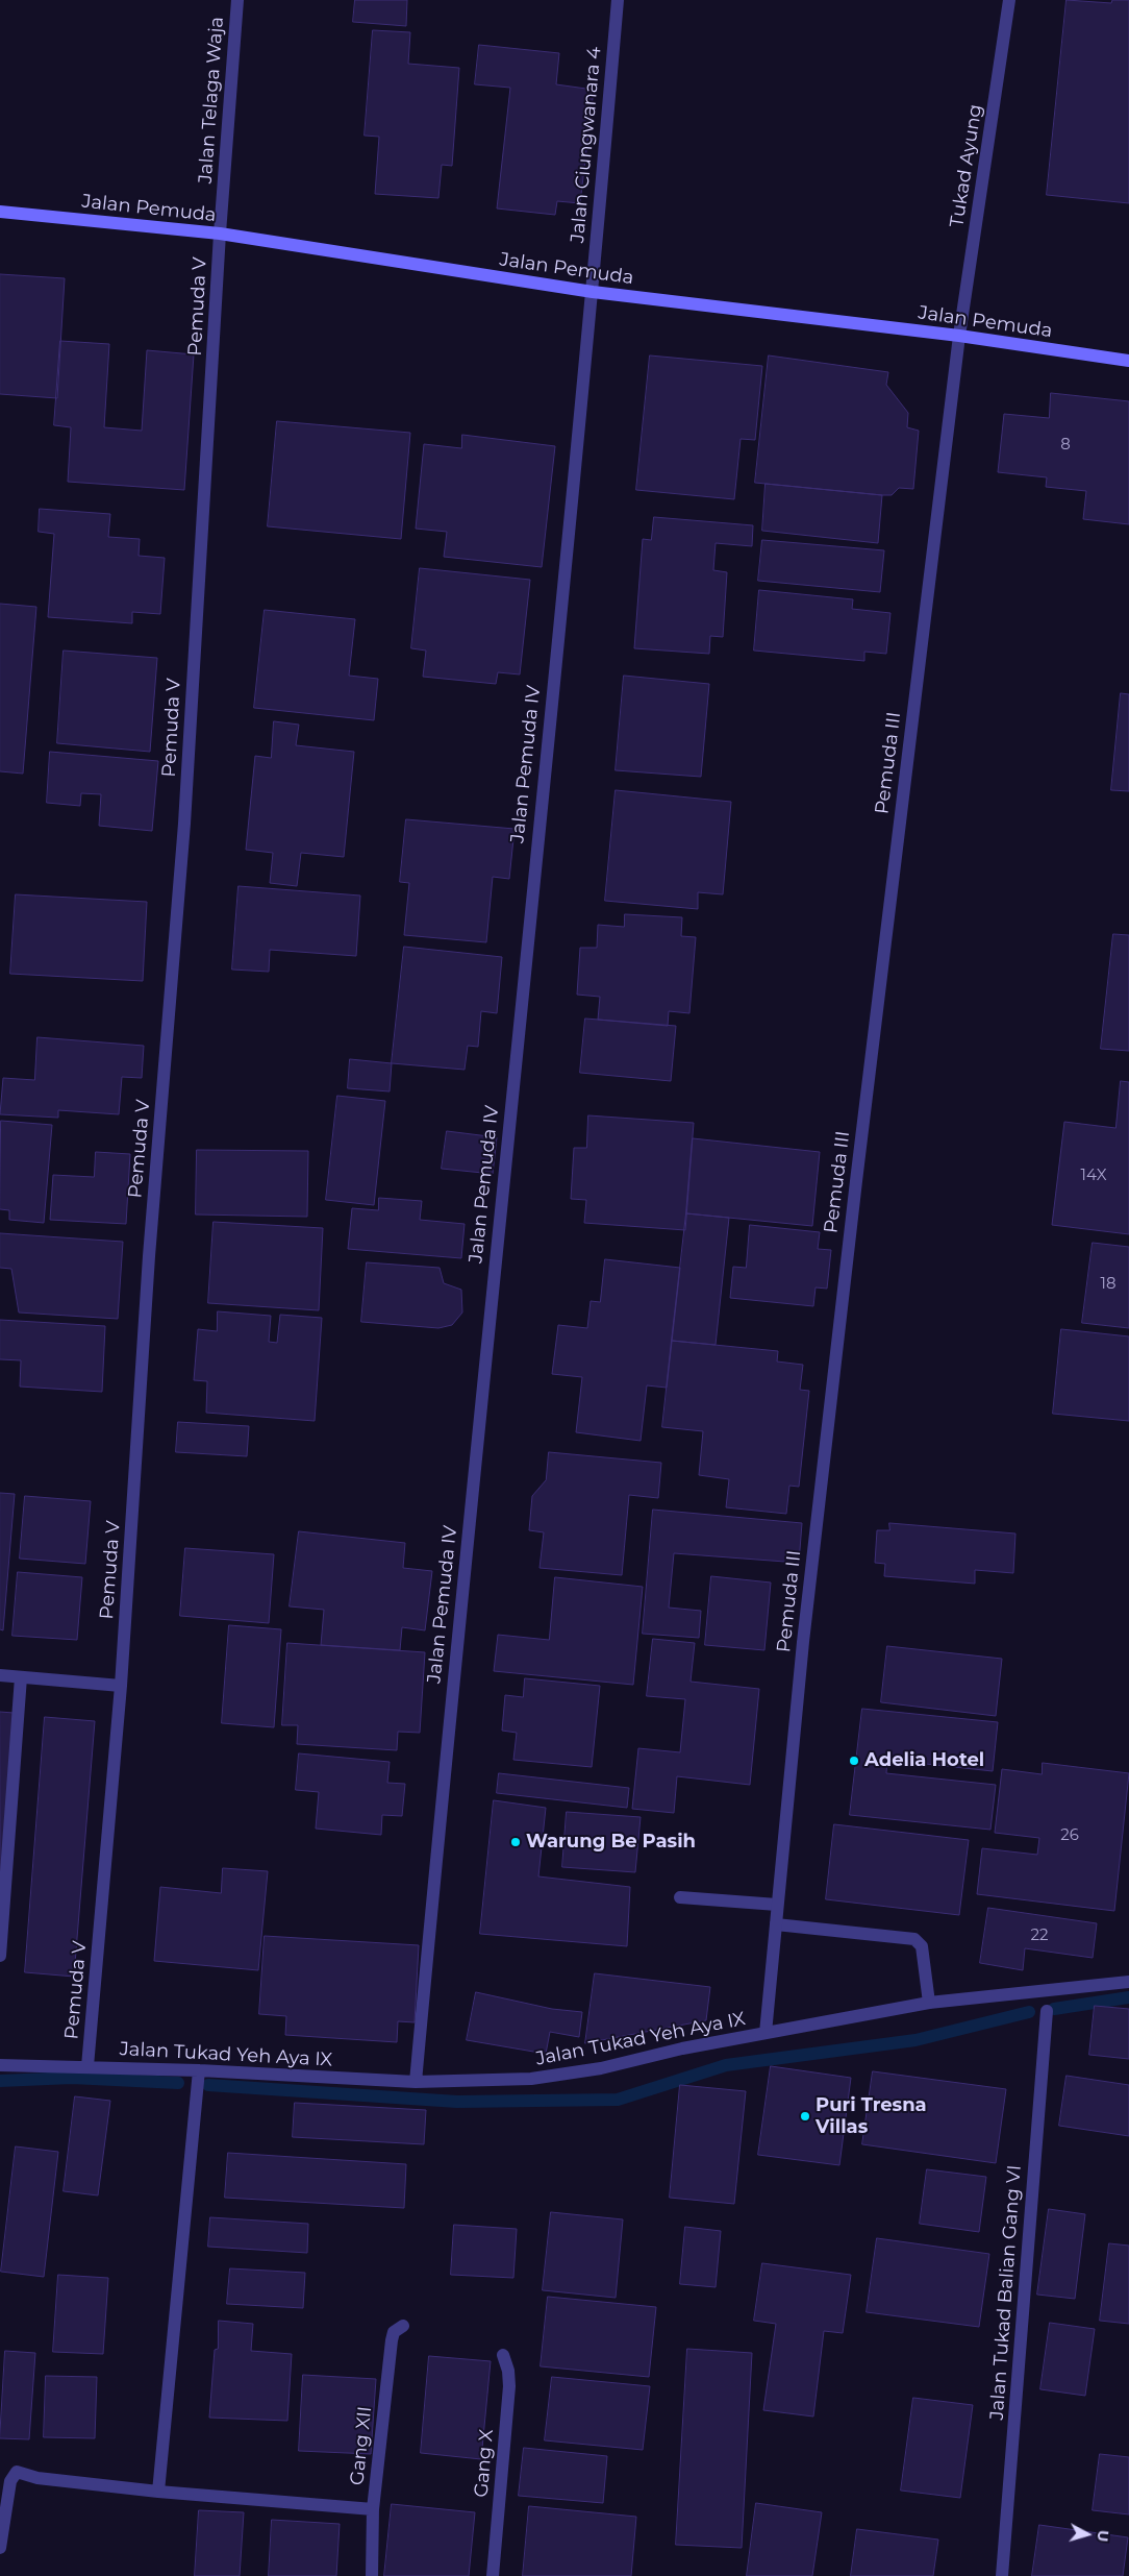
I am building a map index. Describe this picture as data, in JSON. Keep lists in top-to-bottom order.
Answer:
{
  "streets": {
    "street": [
      "Jalan Telaga Waja",
      "Jalan Ciungwanara 4",
      "Tukad Ayung",
      "Jalan Pemuda",
      "Pemuda V",
      "Pemuda III",
      "Jalan Pemuda IV",
      "Jalan Tukad Yeh Aya IX",
      "Jalan Tukad Balian Gang VI",
      "Gang XII",
      "Gang X"
    ]
  },
  "crossings": [
    ["Jalan Telaga Waja", "Jalan Pemuda"],
    ["Jalan Telaga Waja", "Pemuda V"],
    ["Jalan Ciungwanara 4", "Jalan Pemuda"],
    ["Jalan Ciungwanara 4", "Jalan Pemuda IV"],
    ["Tukad Ayung", "Jalan Pemuda"],
    ["Tukad Ayung", "Pemuda III"],
    ["Jalan Pemuda", "Pemuda V"],
    ["Jalan Pemuda", "Pemuda III"],
    ["Jalan Pemuda", "Jalan Pemuda IV"],
    ["Pemuda V", "Jalan Tukad Yeh Aya IX"],
    ["Pemuda III", "Jalan Tukad Yeh Aya IX"],
    ["Jalan Pemuda IV", "Jalan Tukad Yeh Aya IX"]
  ],
  "places": ["Adelia Hotel", "Warung Be Pasih", "Puri Tresna Villas"],
  "house_numbers": [
    "8",
    "14X",
    "18",
    "26",
    "22"
  ],
  "north": "right"
}
